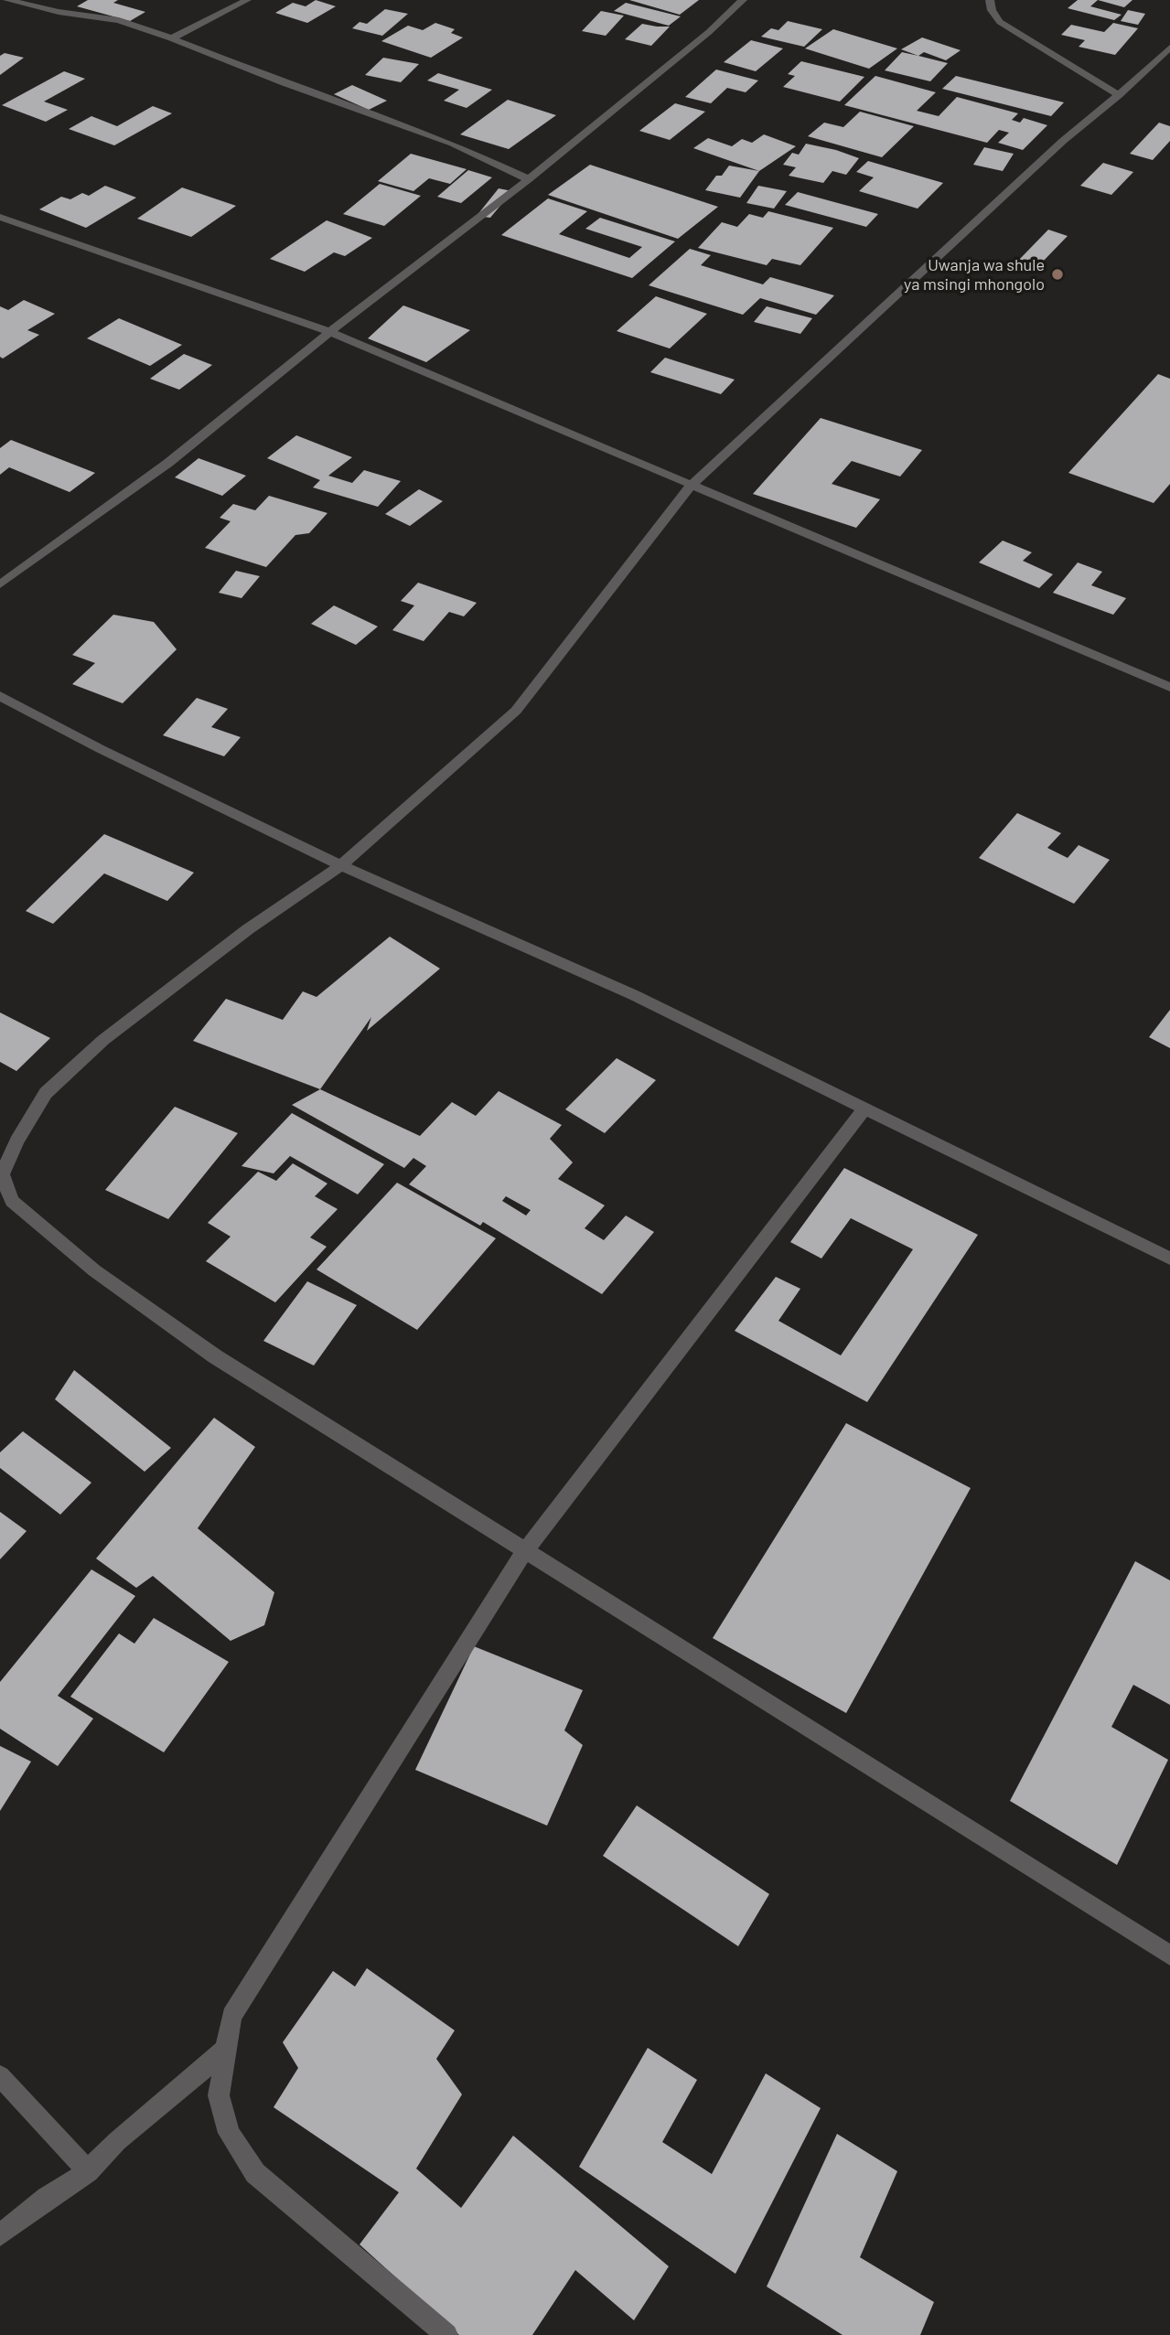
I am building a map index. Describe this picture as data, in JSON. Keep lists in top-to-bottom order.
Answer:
{
  "places": ["Uwanja wa shule ya msingi mhongolo"]
}
